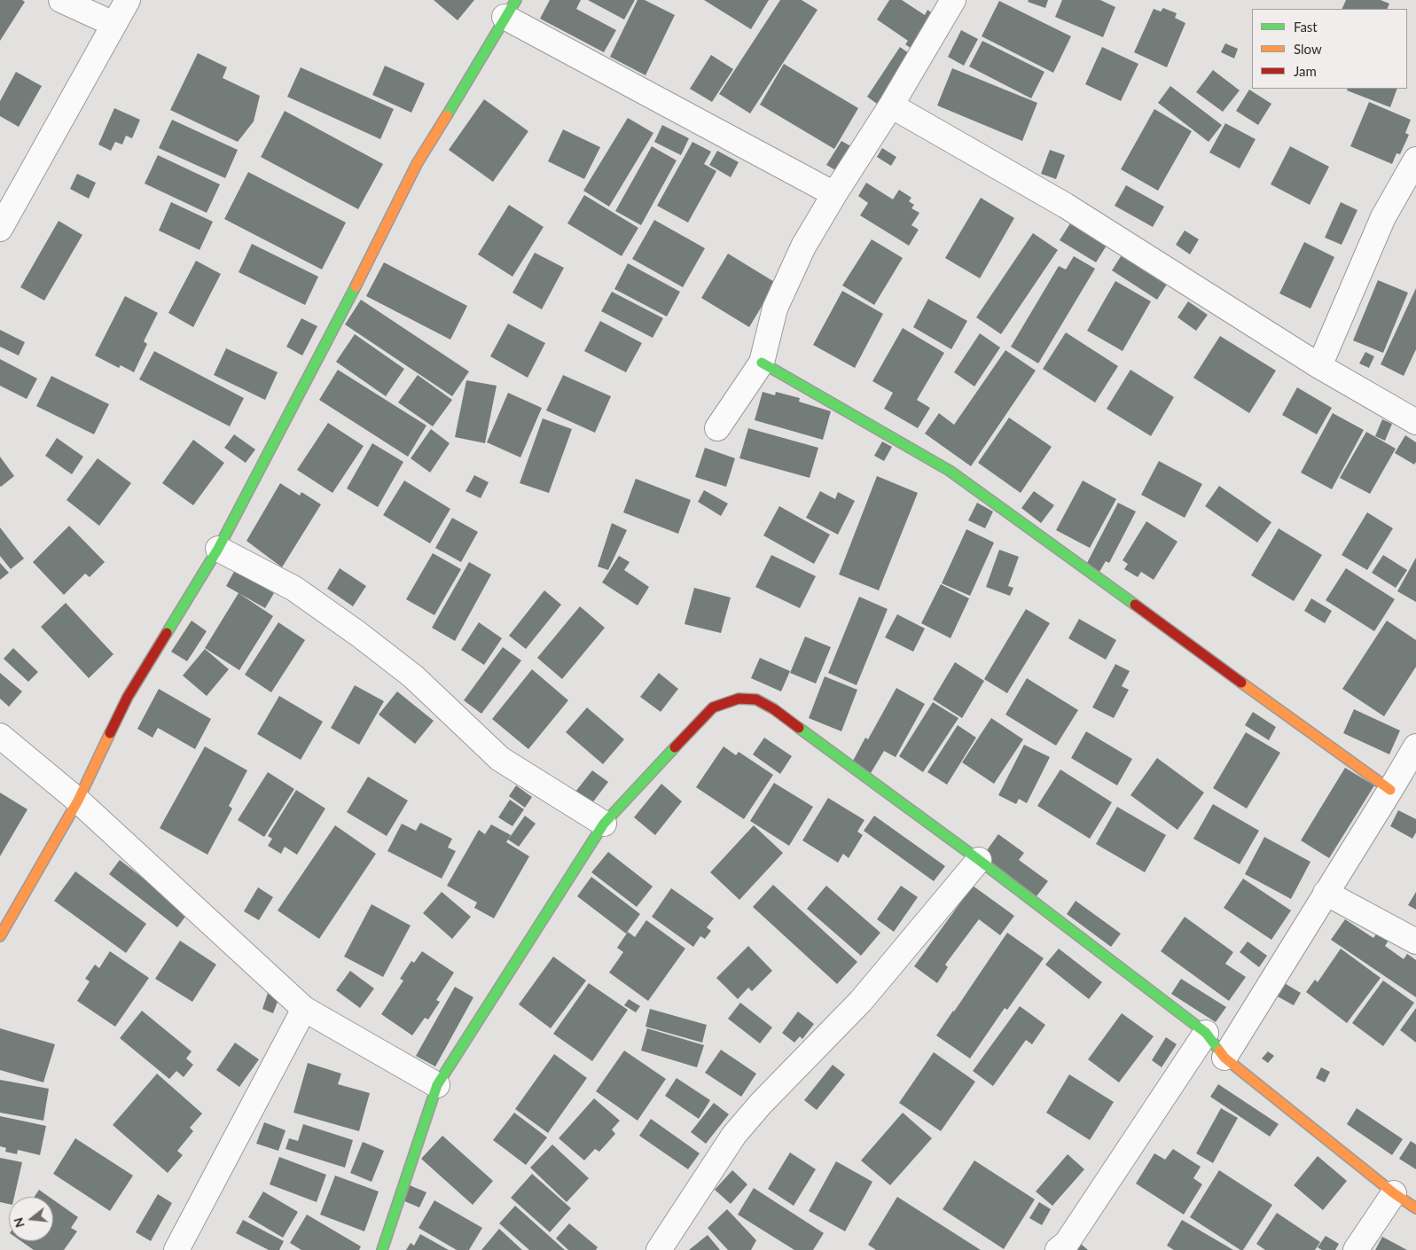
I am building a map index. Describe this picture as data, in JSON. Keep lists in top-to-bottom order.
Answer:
{
  "legend": ["Fast", "Slow", "Jam"],
  "north": "left"
}
